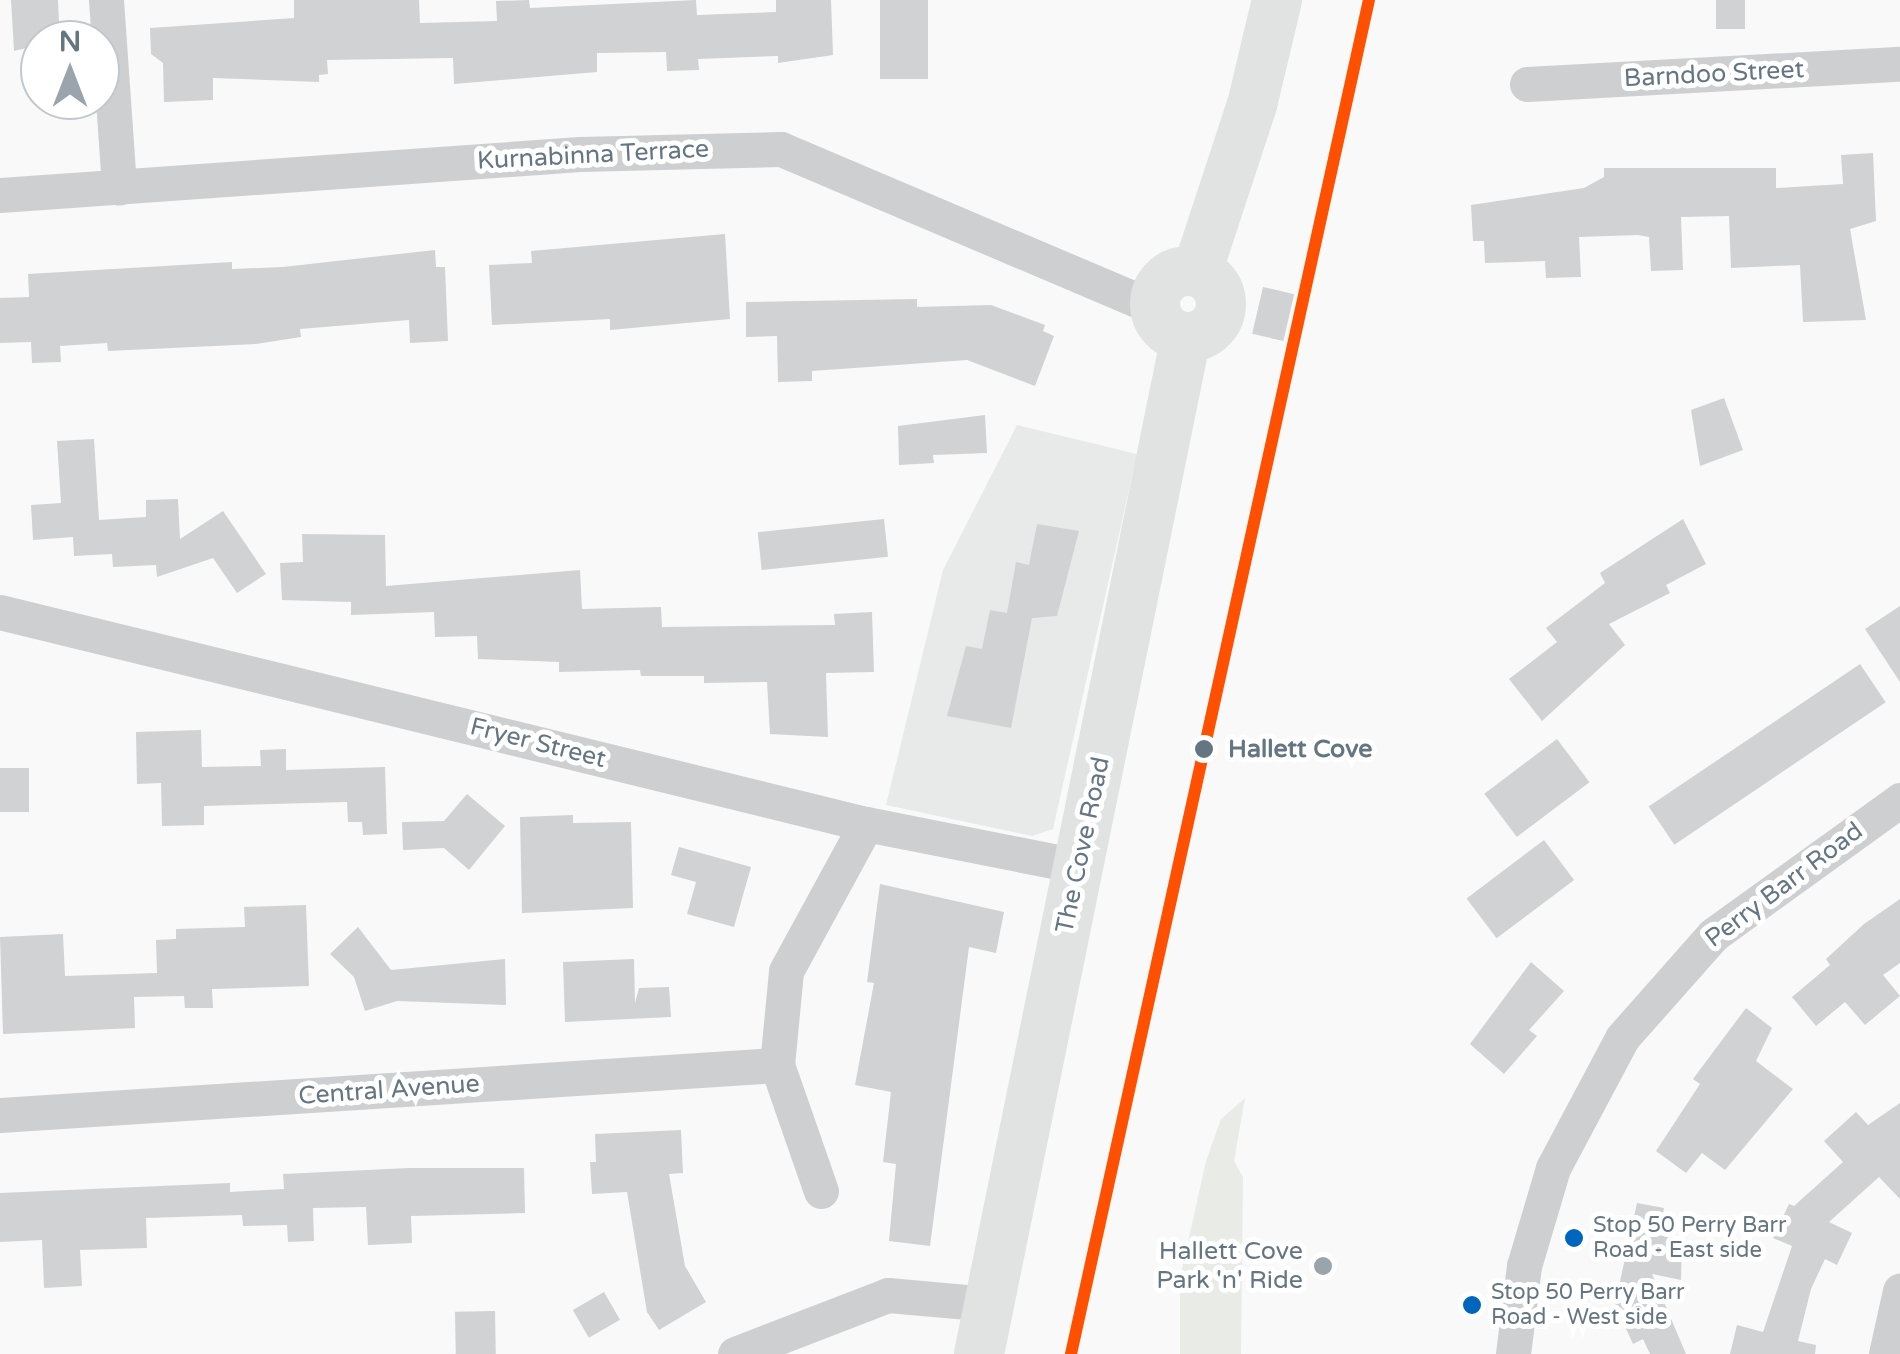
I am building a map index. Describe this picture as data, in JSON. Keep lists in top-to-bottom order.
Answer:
{
  "streets": {
    "street": [
      "Barndoo Street",
      "Kurnabinna Terrace",
      "Fryer Street",
      "The Cove Road",
      "Perry Barr Road",
      "Central Avenue"
    ]
  },
  "crossings": [
    ["Kurnabinna Terrace", "The Cove Road"],
    ["Fryer Street", "The Cove Road"]
  ],
  "places": [
    "Hallett Cove",
    "Stop 50 Perry Barr Road - East side",
    "Hallett Cove Park 'n' Ride",
    "Stop 50 Perry Barr Road - West side"
  ],
  "north": "top"
}
